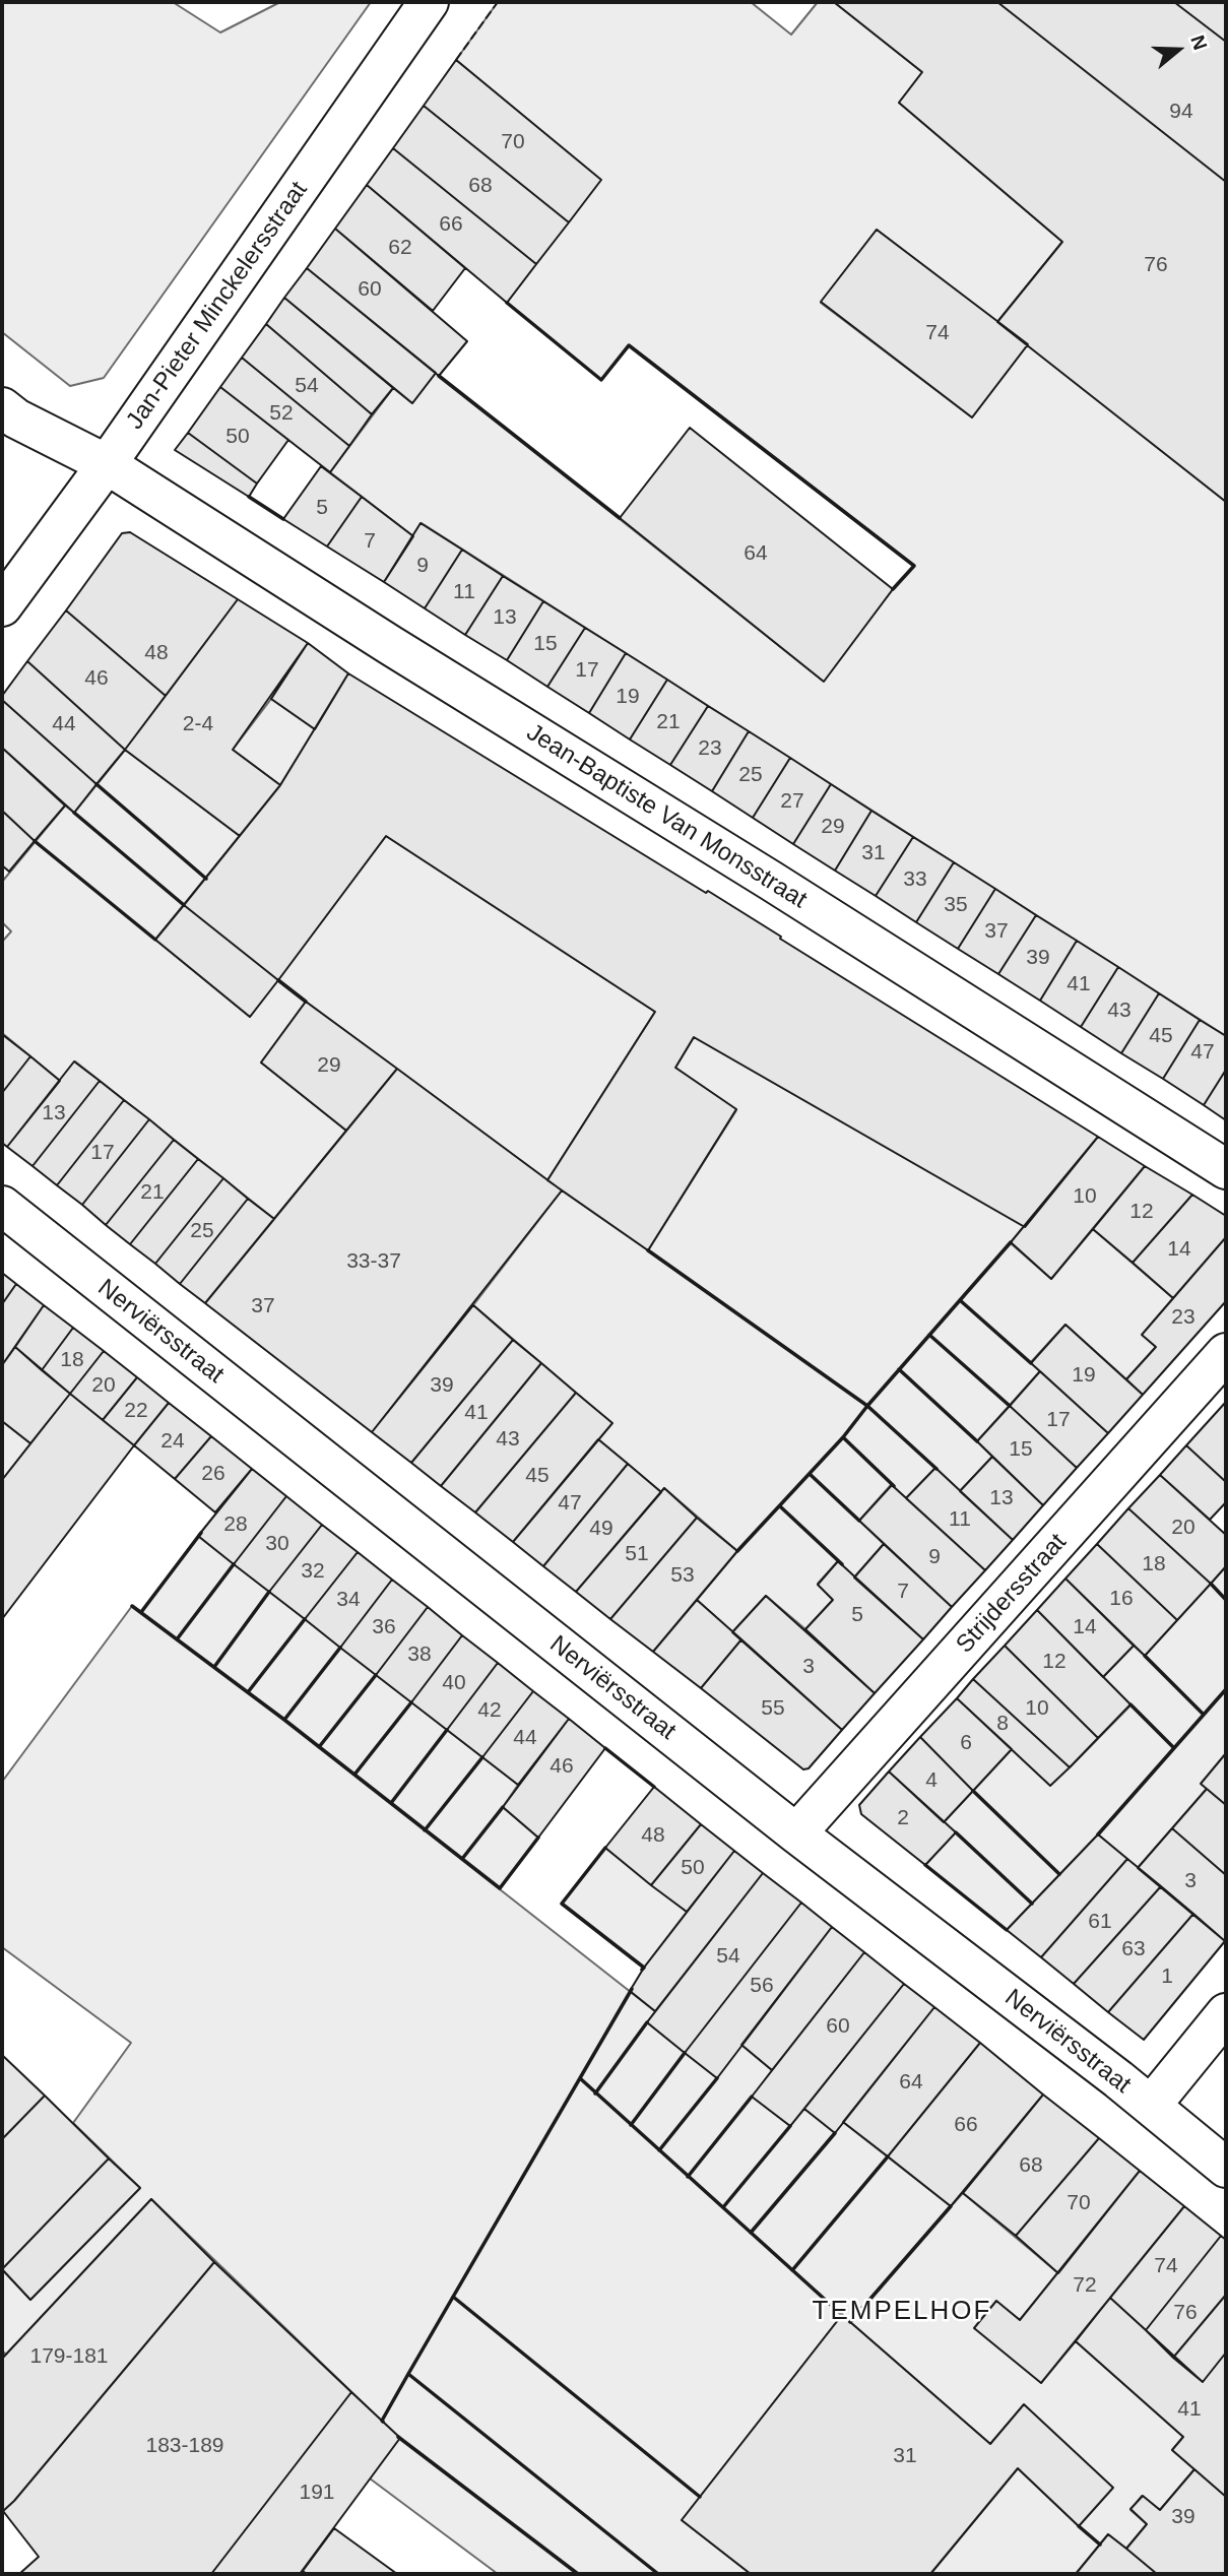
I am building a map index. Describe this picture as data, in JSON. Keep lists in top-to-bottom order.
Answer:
{
  "streets": {
    "street": [
      "Jan-Pieter Minckelersstraat",
      "Jean-Baptiste Van Monsstraat",
      "Nerviërsstraat",
      "Strijdersstraat"
    ]
  },
  "crossings": [
    ["Jan-Pieter Minckelersstraat", "Jean-Baptiste Van Monsstraat"],
    ["Nerviërsstraat", "Strijdersstraat"]
  ],
  "districts": ["TEMPELHOF"],
  "house_numbers": [
    "94",
    "70",
    "68",
    "66",
    "62",
    "76",
    "60",
    "74",
    "54",
    "52",
    "50",
    "5",
    "7",
    "64",
    "9",
    "11",
    "13",
    "15",
    "48",
    "17",
    "46",
    "19",
    "21",
    "44",
    "2-4",
    "23",
    "25",
    "27",
    "29",
    "31",
    "33",
    "35",
    "37",
    "39",
    "41",
    "43",
    "45",
    "47",
    "29",
    "13",
    "17",
    "21",
    "10",
    "12",
    "25",
    "14",
    "33-37",
    "37",
    "23",
    "18",
    "19",
    "20",
    "39",
    "22",
    "41",
    "17",
    "43",
    "24",
    "15",
    "26",
    "45",
    "13",
    "47",
    "11",
    "28",
    "20",
    "49",
    "30",
    "51",
    "9",
    "18",
    "32",
    "53",
    "7",
    "16",
    "34",
    "5",
    "36",
    "14",
    "38",
    "12",
    "3",
    "40",
    "55",
    "10",
    "42",
    "8",
    "44",
    "6",
    "46",
    "4",
    "2",
    "48",
    "50",
    "3",
    "61",
    "63",
    "54",
    "1",
    "56",
    "60",
    "64",
    "66",
    "68",
    "70",
    "74",
    "72",
    "76",
    "179-181",
    "41",
    "183-189",
    "31",
    "191",
    "39"
  ],
  "north": "right"
}
